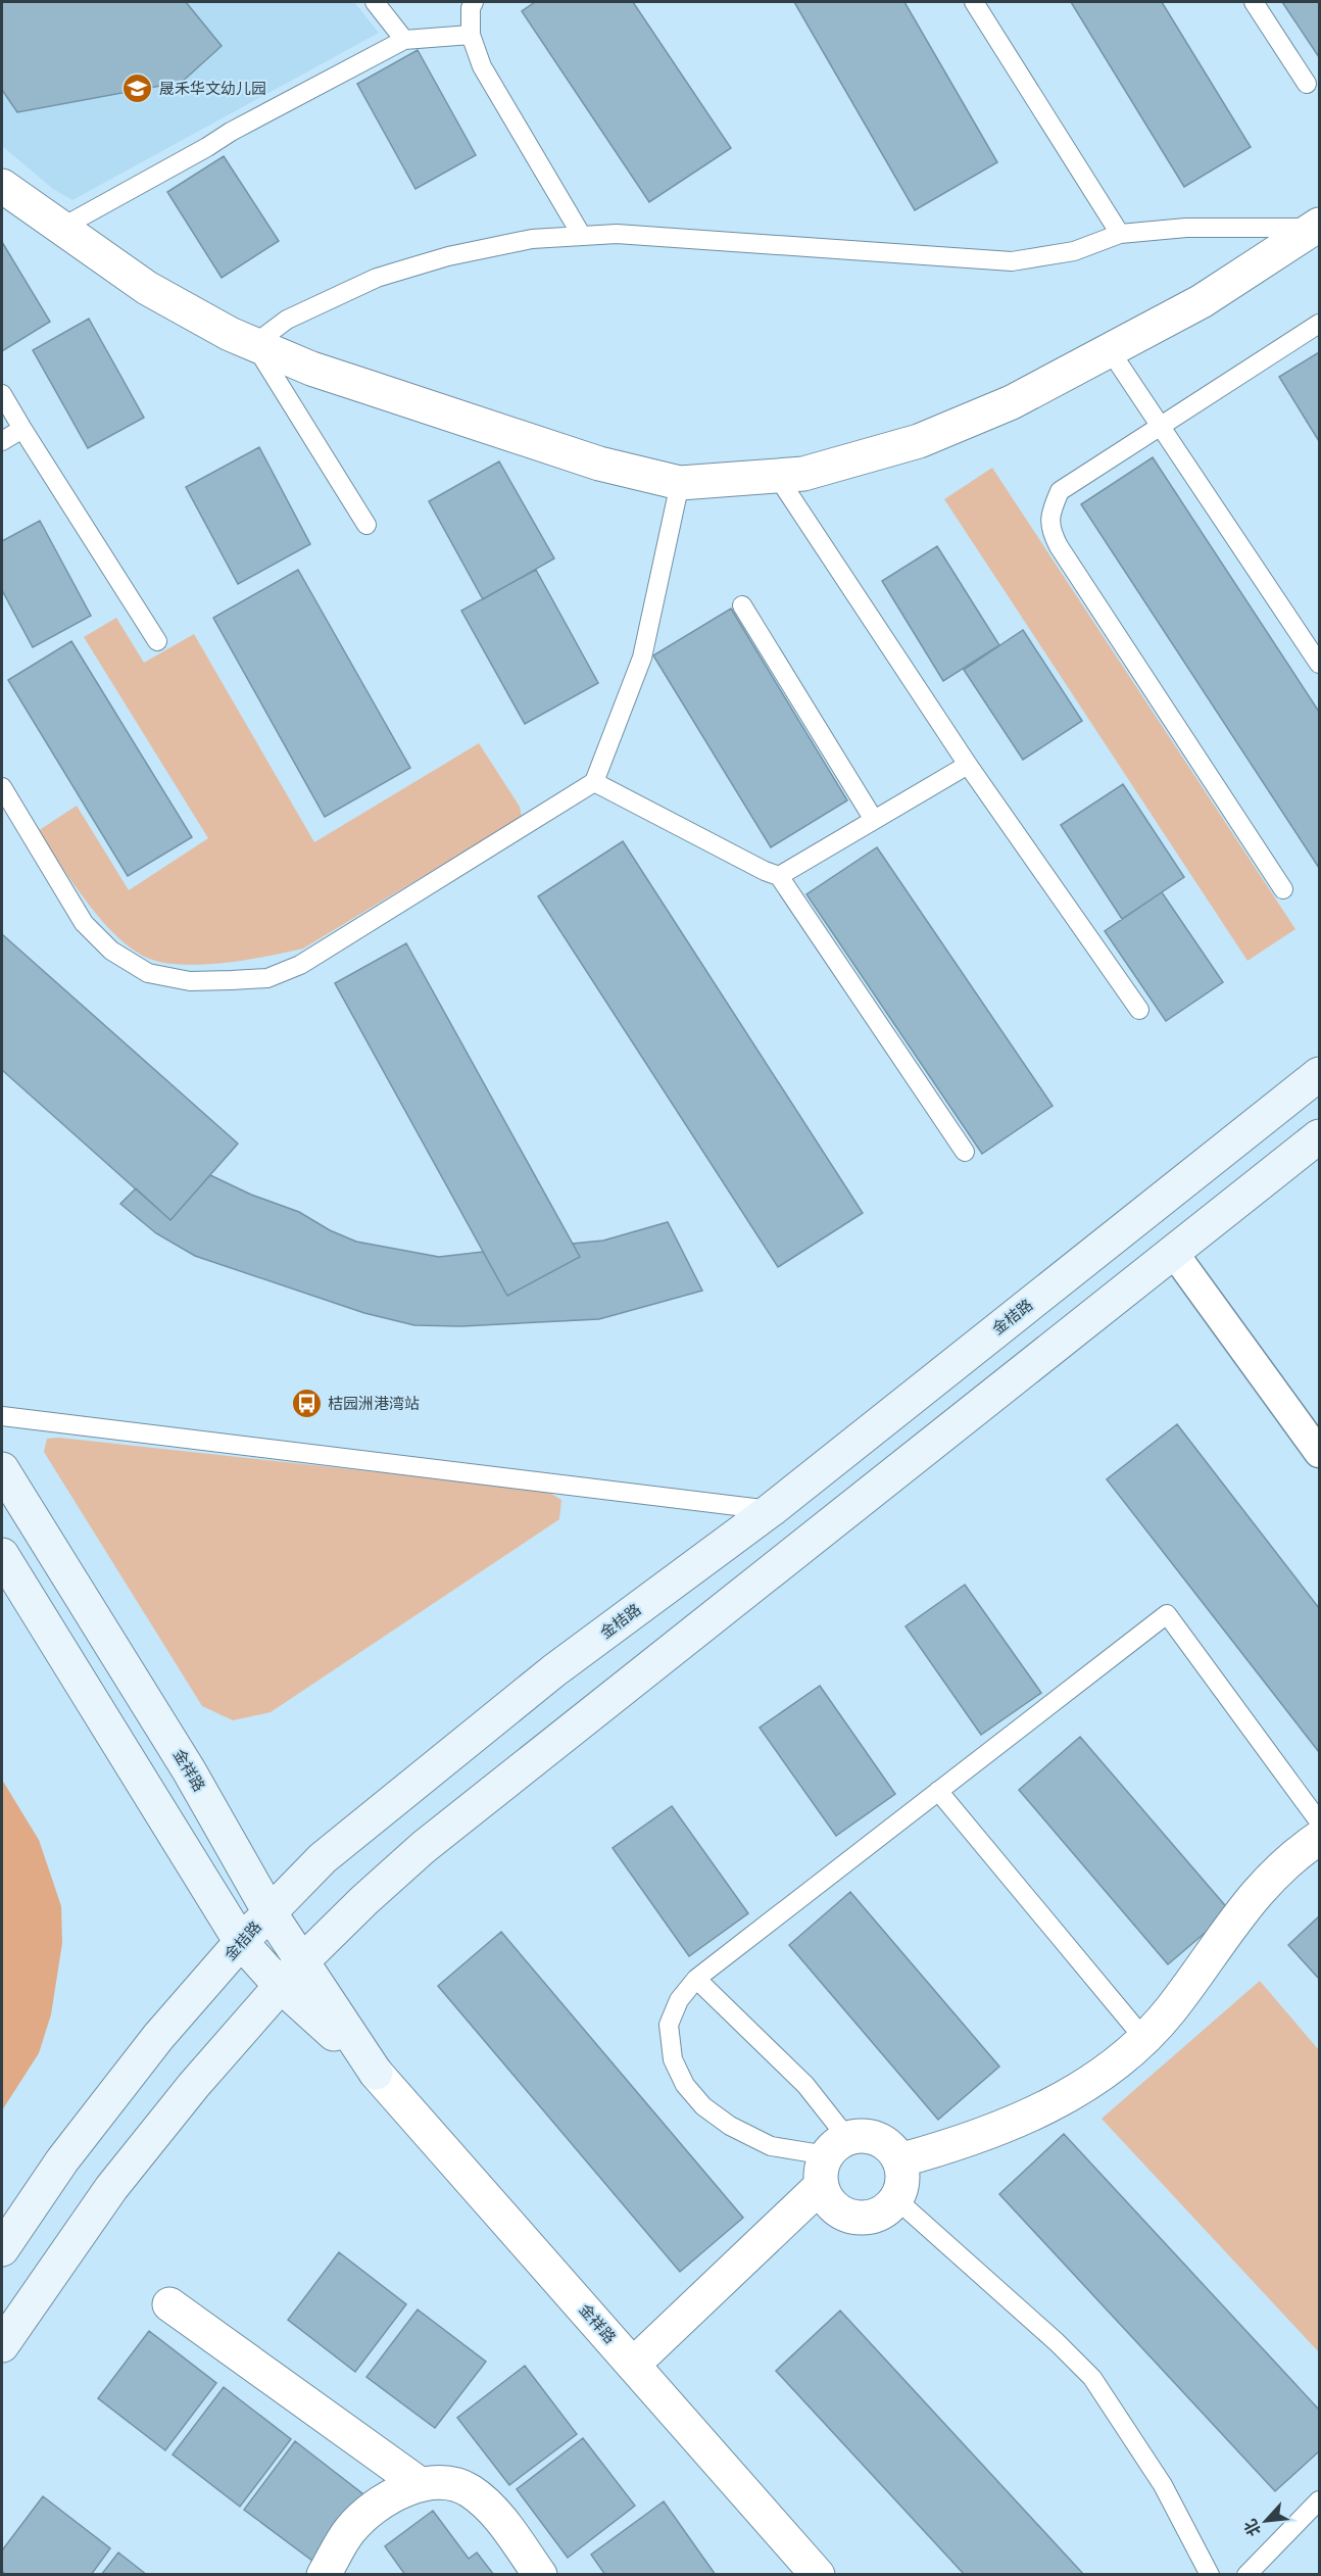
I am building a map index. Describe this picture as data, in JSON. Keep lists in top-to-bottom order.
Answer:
{
  "streets": {
    "main road": ["金桔路", "金祥路"]
  },
  "crossings": [
    ["金桔路", "金祥路"]
  ],
  "places": {
    "school or university": ["晟禾华文幼儿园"],
    "bus stop": ["桔园洲港湾站"]
  },
  "north": "bottom left"
}
